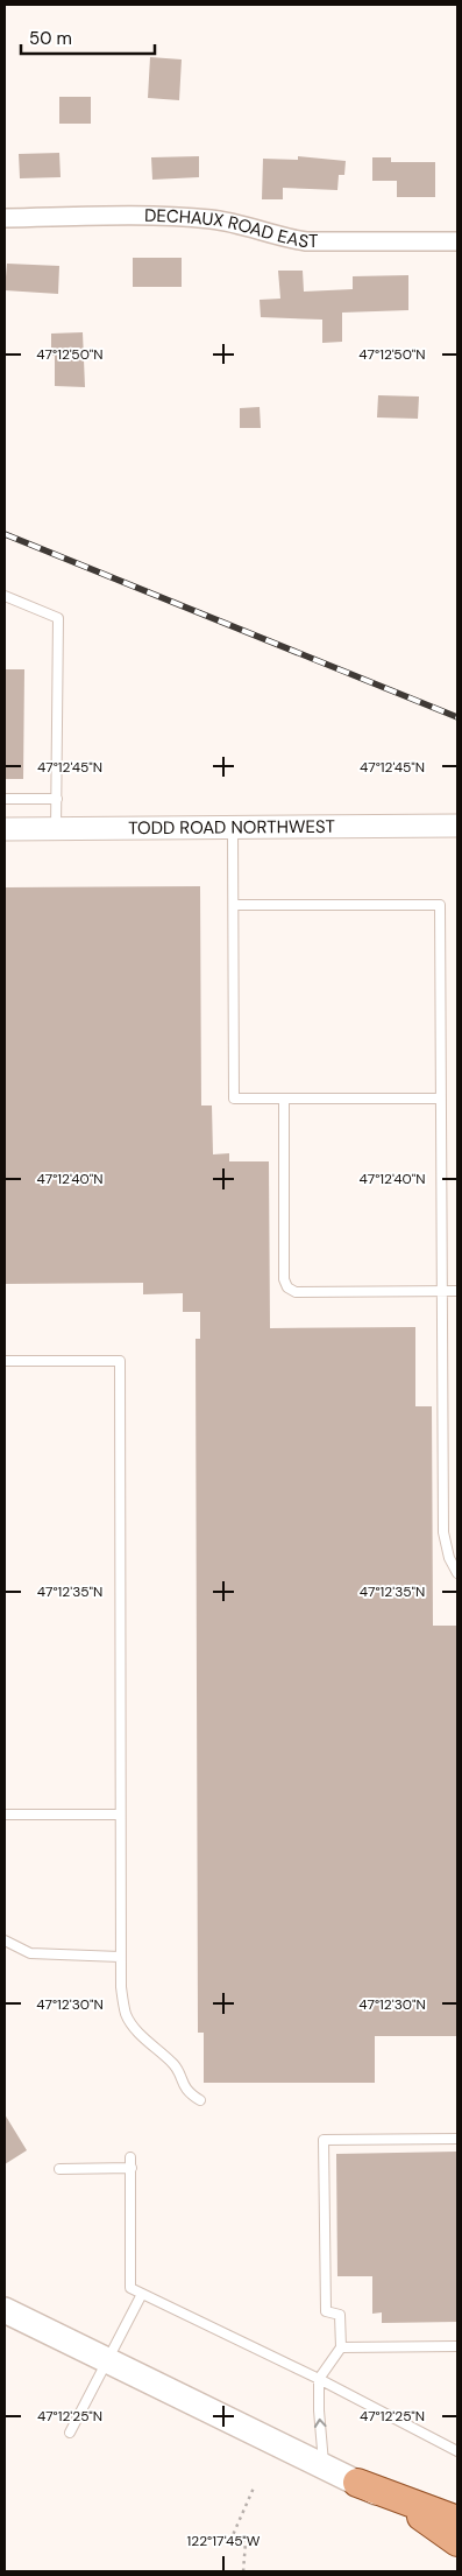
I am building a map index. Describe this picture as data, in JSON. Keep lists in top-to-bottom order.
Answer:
{
  "streets": {
    "street": ["DECHAUX ROAD EAST", "TODD ROAD NORTHWEST"]
  },
  "scale_bar": "50 m",
  "coordinates": [
    "47°12'50\"N",
    "47°12'45\"N",
    "47°12'40\"N",
    "47°12'35\"N",
    "47°12'30\"N",
    "47°12'25\"N",
    "122°17'45\"W"
  ]
}
